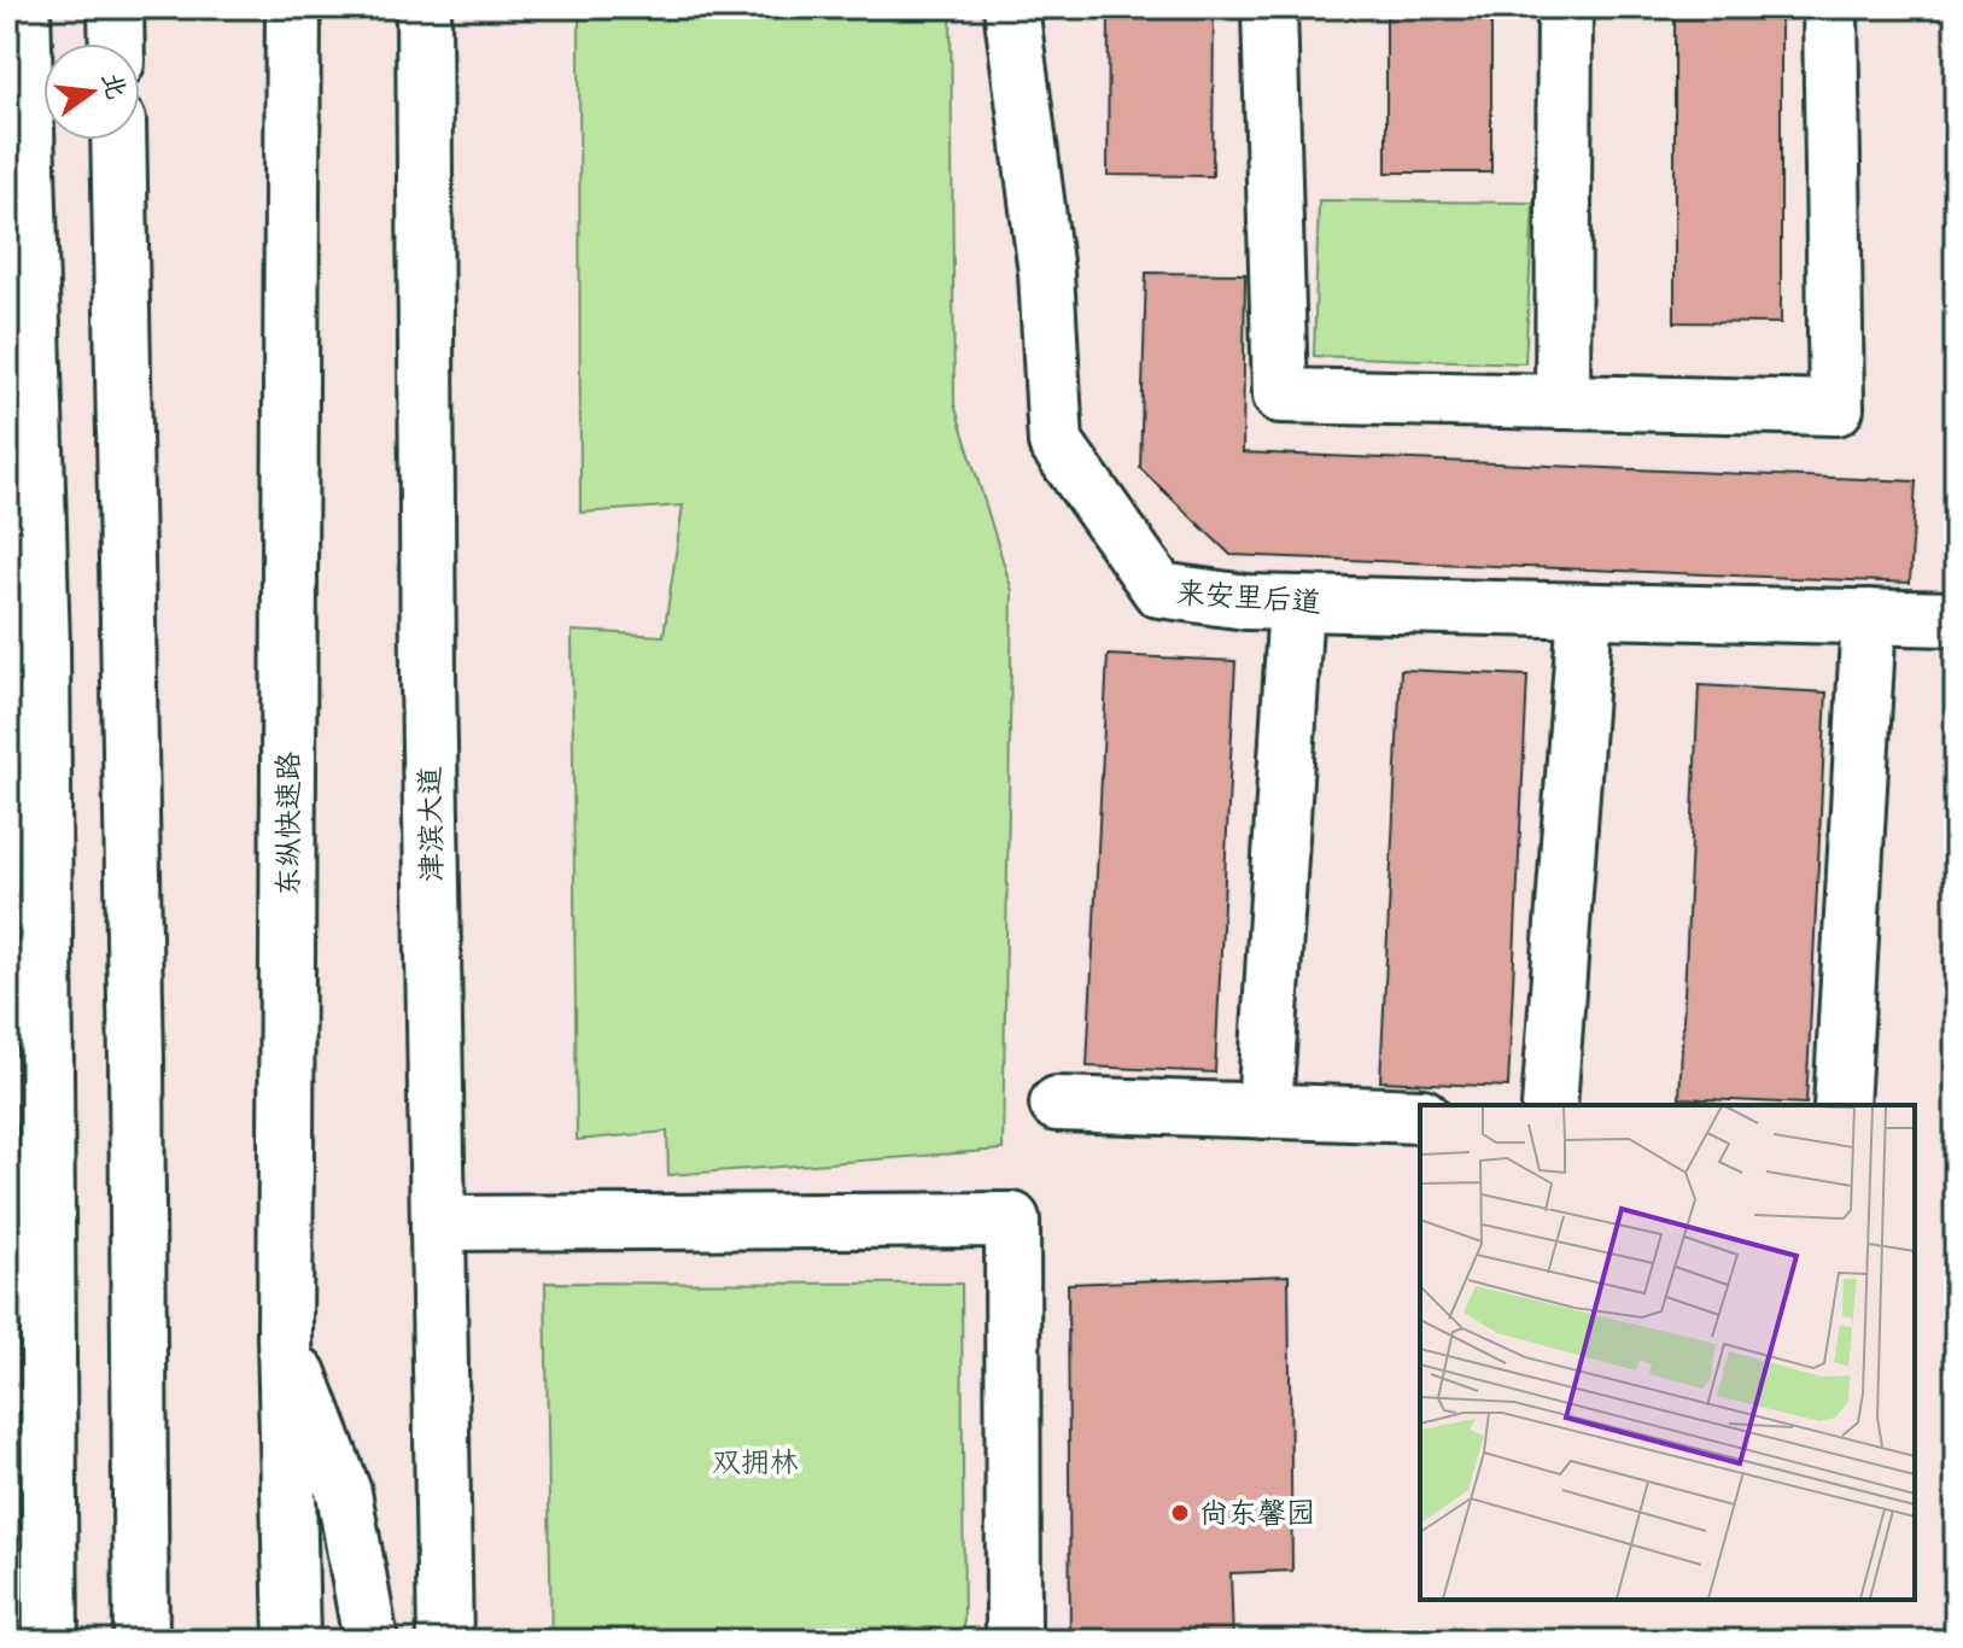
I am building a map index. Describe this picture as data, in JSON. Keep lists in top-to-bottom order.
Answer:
{
  "streets": {
    "main road": ["来安里后道", "东纵快速路", "津滨大道"]
  },
  "parks": ["双拥林"],
  "places": ["尚东馨园"],
  "north": "right"
}
